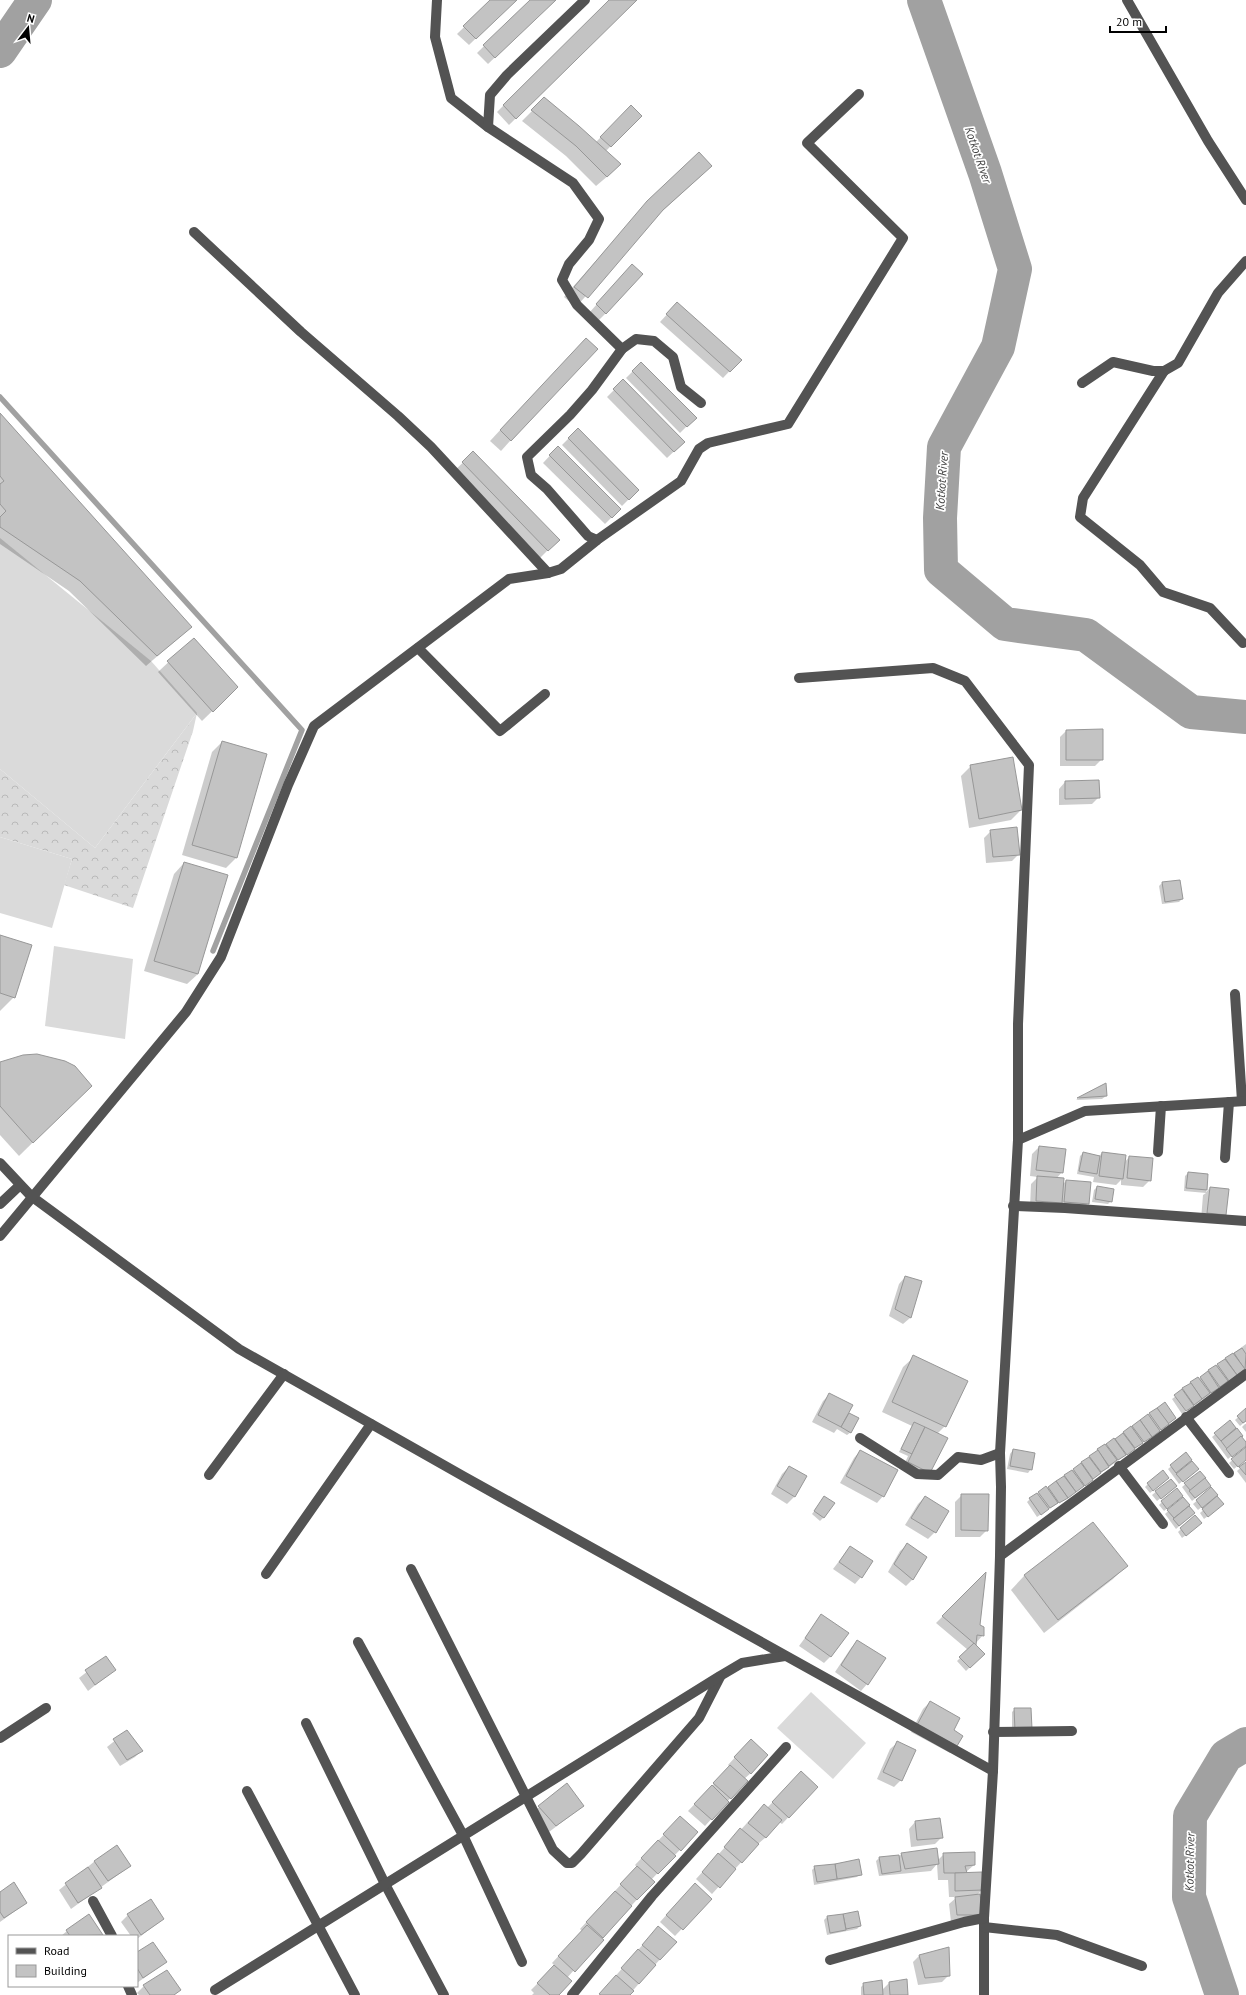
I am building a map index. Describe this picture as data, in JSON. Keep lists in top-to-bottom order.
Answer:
{
  "water": ["Kotkot River"],
  "legend": ["Road", "Building"],
  "scale_bar": "20 m",
  "north": "top"
}
